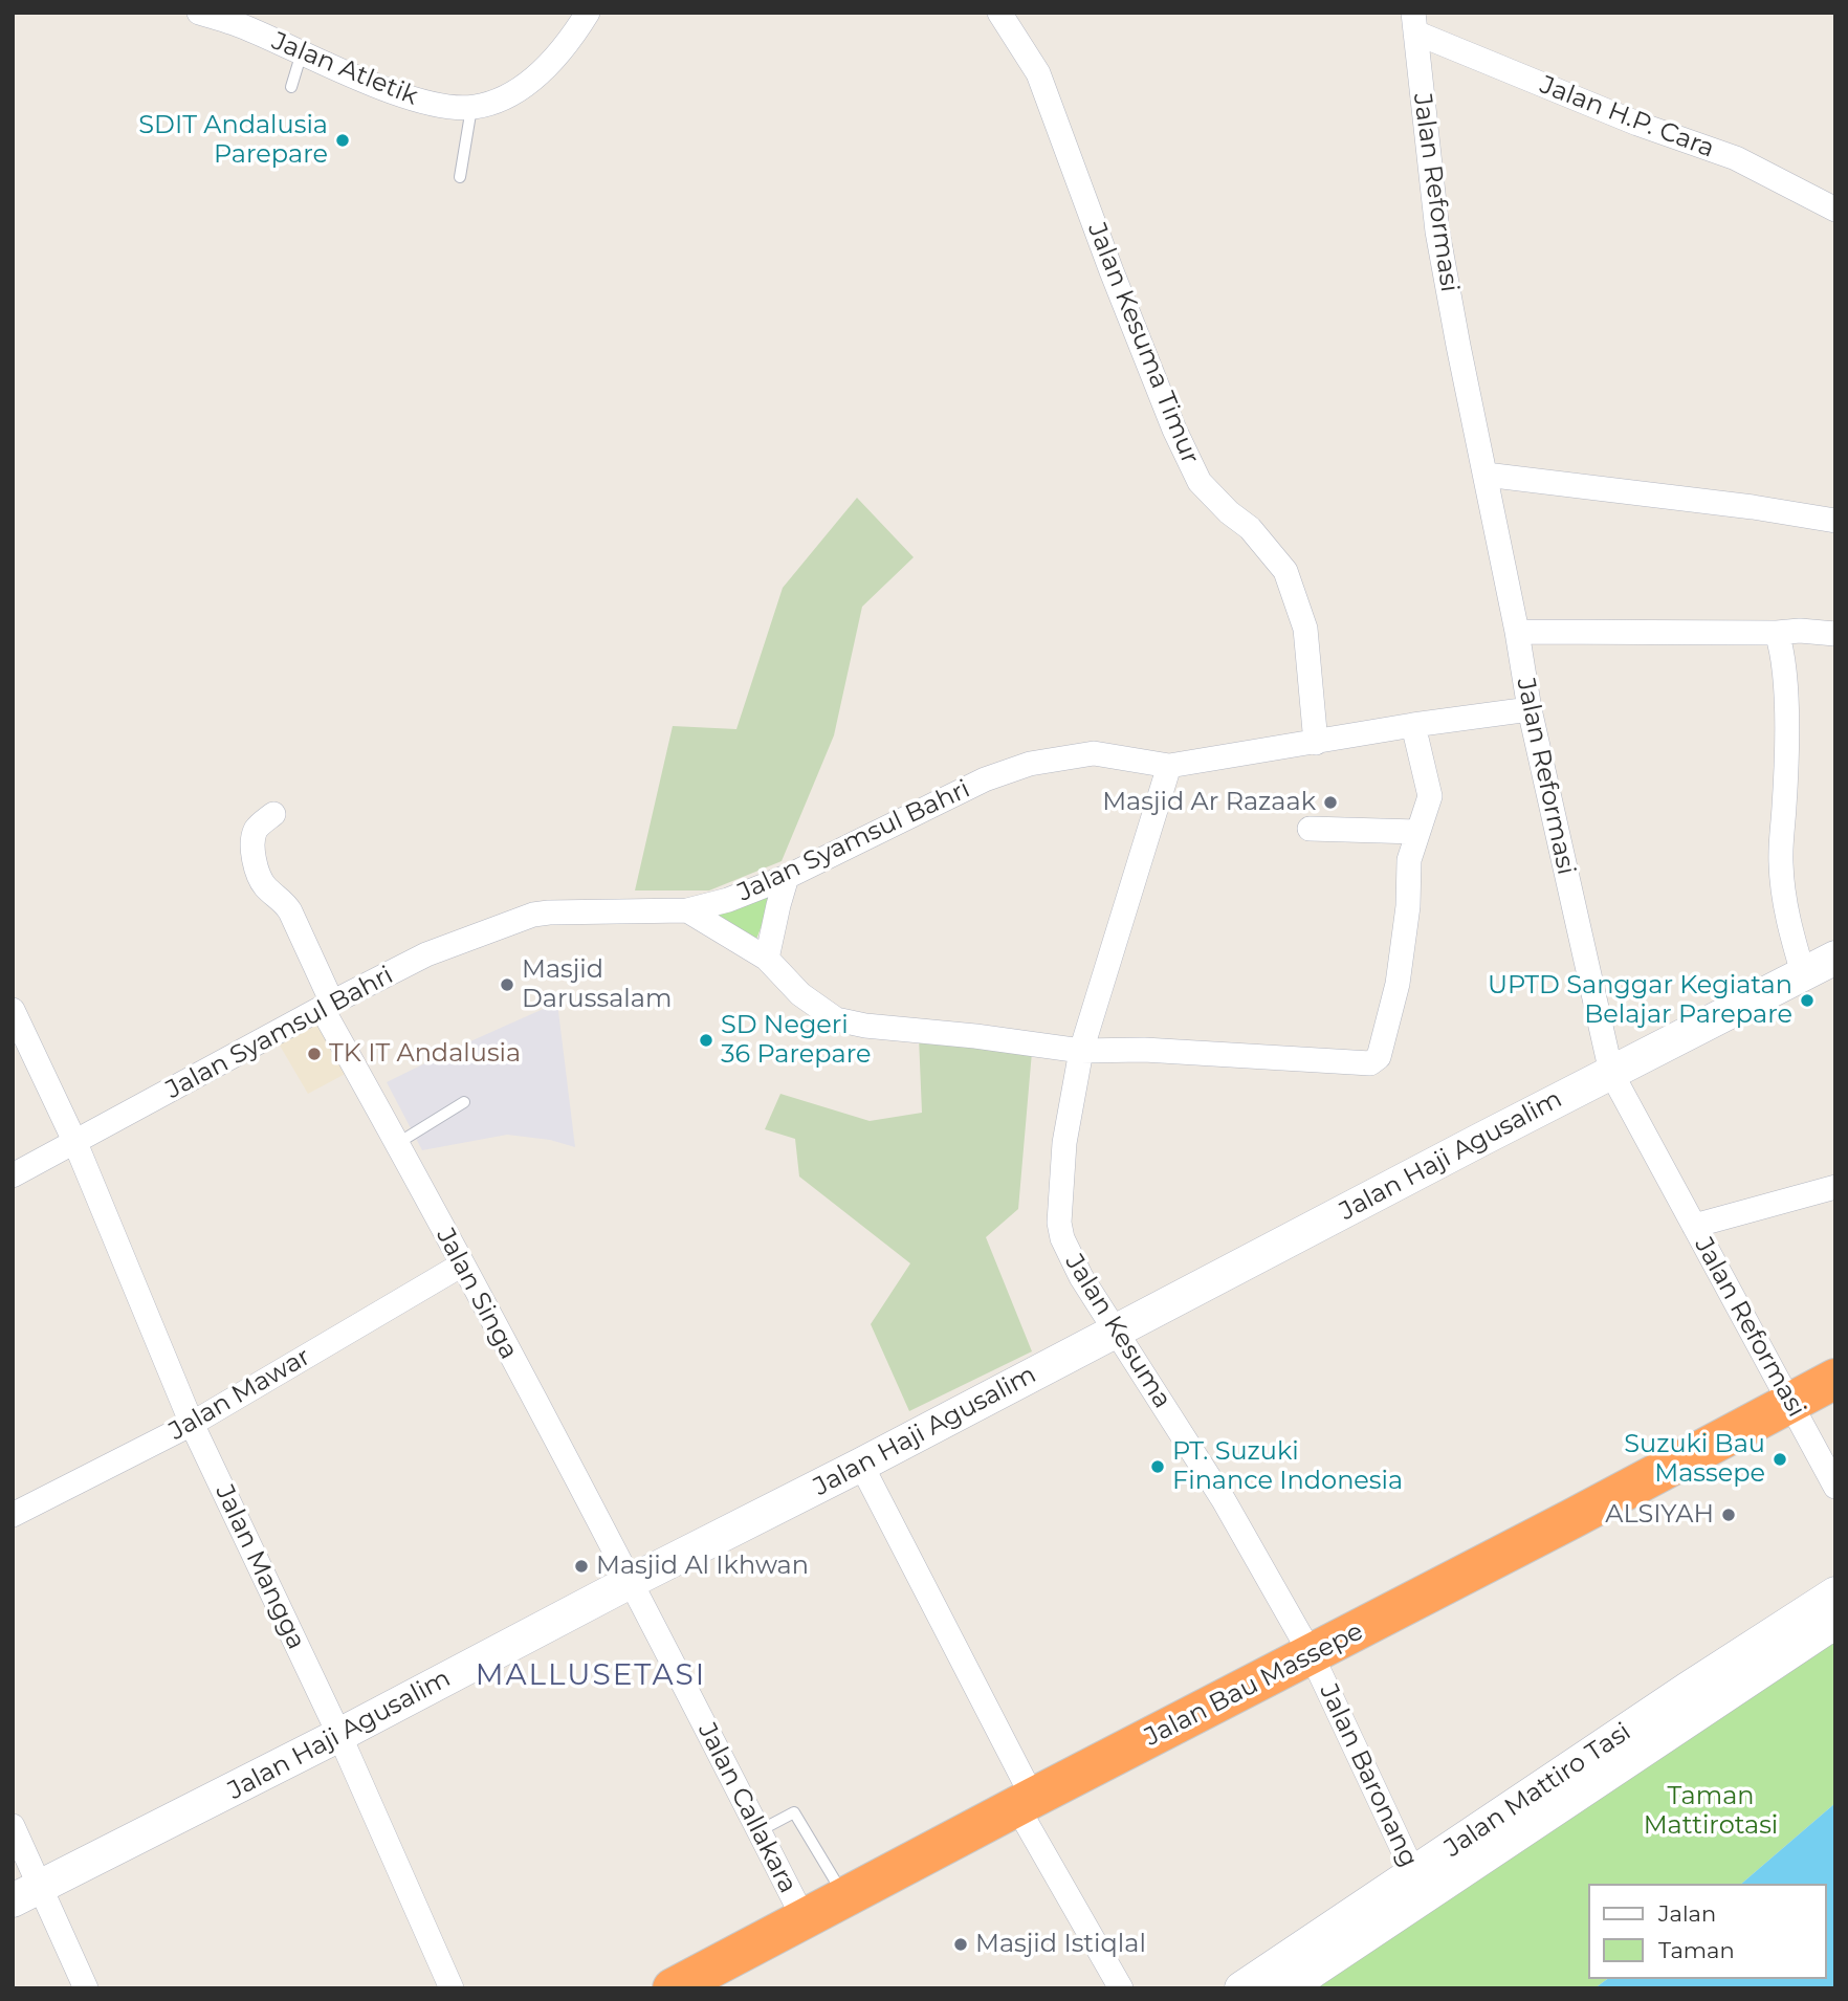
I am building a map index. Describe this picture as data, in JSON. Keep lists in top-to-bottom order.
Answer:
{
  "streets": {
    "highway": ["Jalan Bau Massepe"],
    "street": [
      "Jalan Atletik",
      "Jalan H.P. Cara",
      "Jalan Reformasi",
      "Jalan Kesuma Timur",
      "Jalan Syamsul Bahri",
      "Jalan Haji Agusalim",
      "Jalan Singa",
      "Jalan Kesuma",
      "Jalan Mawar",
      "Jalan Mangga",
      "Jalan Baronang",
      "Jalan Mattiro Tasi",
      "Jalan Callakara"
    ]
  },
  "crossings": [
    ["Jalan H.P. Cara", "Jalan Reformasi"],
    ["Jalan Reformasi", "Jalan Syamsul Bahri"],
    ["Jalan Reformasi", "Jalan Haji Agusalim"],
    ["Jalan Reformasi", "Jalan Bau Massepe"],
    ["Jalan Kesuma Timur", "Jalan Syamsul Bahri"],
    ["Jalan Syamsul Bahri", "Jalan Singa"],
    ["Jalan Syamsul Bahri", "Jalan Kesuma"],
    ["Jalan Syamsul Bahri", "Jalan Mangga"],
    ["Jalan Haji Agusalim", "Jalan Singa"],
    ["Jalan Haji Agusalim", "Jalan Kesuma"],
    ["Jalan Haji Agusalim", "Jalan Mangga"],
    ["Jalan Haji Agusalim", "Jalan Callakara"],
    ["Jalan Singa", "Jalan Mawar"],
    ["Jalan Singa", "Jalan Callakara"],
    ["Jalan Kesuma", "Jalan Bau Massepe"],
    ["Jalan Kesuma", "Jalan Baronang"],
    ["Jalan Mawar", "Jalan Mangga"],
    ["Jalan Bau Massepe", "Jalan Baronang"],
    ["Jalan Bau Massepe", "Jalan Callakara"],
    ["Jalan Baronang", "Jalan Mattiro Tasi"]
  ],
  "districts": ["MALLUSETASI"],
  "parks": ["Taman Mattirotasi"],
  "places": [
    "SDIT Andalusia Parepare",
    "Masjid Ar Razaak",
    "Masjid Darussalam",
    "UPTD Sanggar Kegiatan Belajar Parepare",
    "SD Negeri 36 Parepare",
    "TK IT Andalusia",
    "Suzuki Bau Massepe",
    "PT. Suzuki Finance Indonesia",
    "ALSIYAH",
    "Masjid Al Ikhwan",
    "Masjid Istiqlal"
  ],
  "legend": ["Jalan", "Taman"]
}
